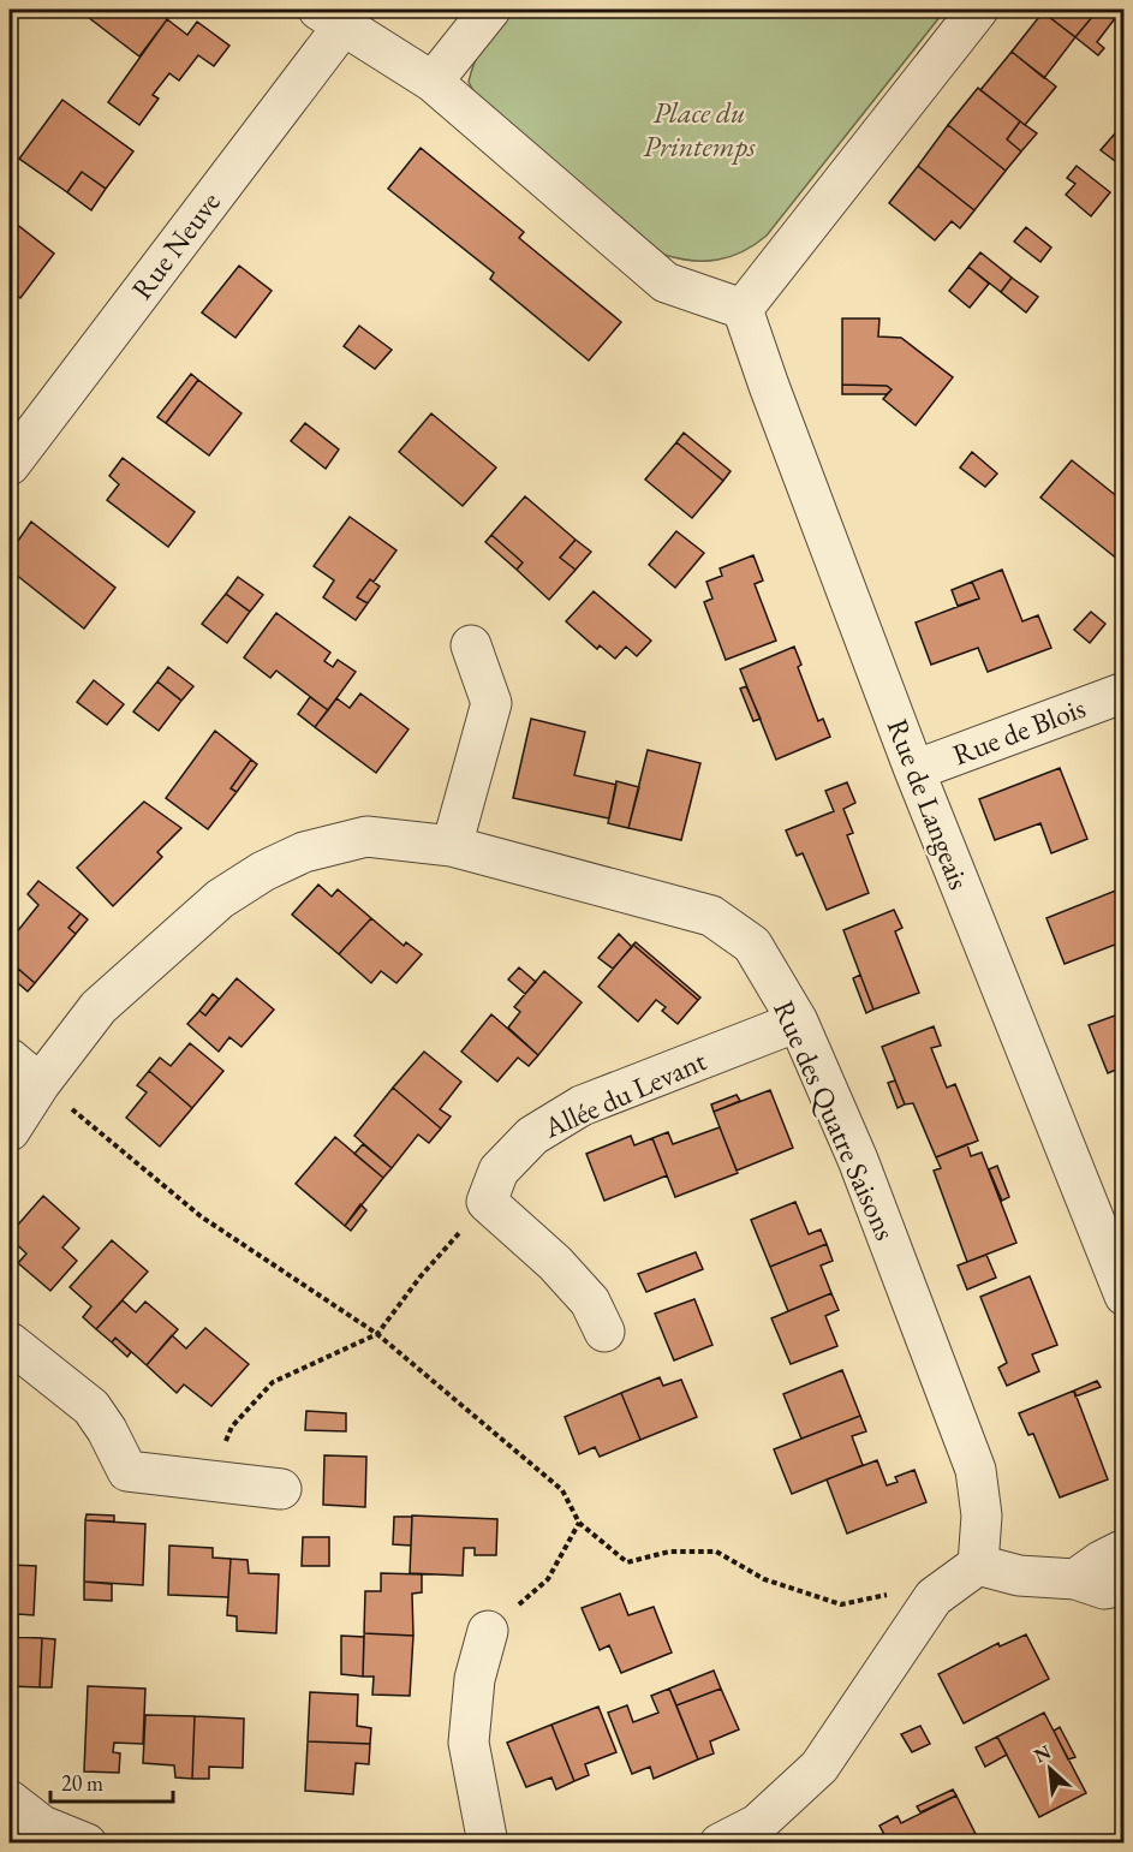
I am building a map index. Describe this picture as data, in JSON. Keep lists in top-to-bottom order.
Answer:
{
  "streets": {
    "street": [
      "Rue Neuve",
      "Rue de Blois",
      "Rue de Langeais",
      "Allée du Levant",
      "Rue des Quatre Saisons"
    ]
  },
  "crossings": [
    ["Rue de Blois", "Rue de Langeais"],
    ["Allée du Levant", "Rue des Quatre Saisons"]
  ],
  "parks": ["Place du Printemps"],
  "scale_bar": "20 m",
  "north": "top left"
}
